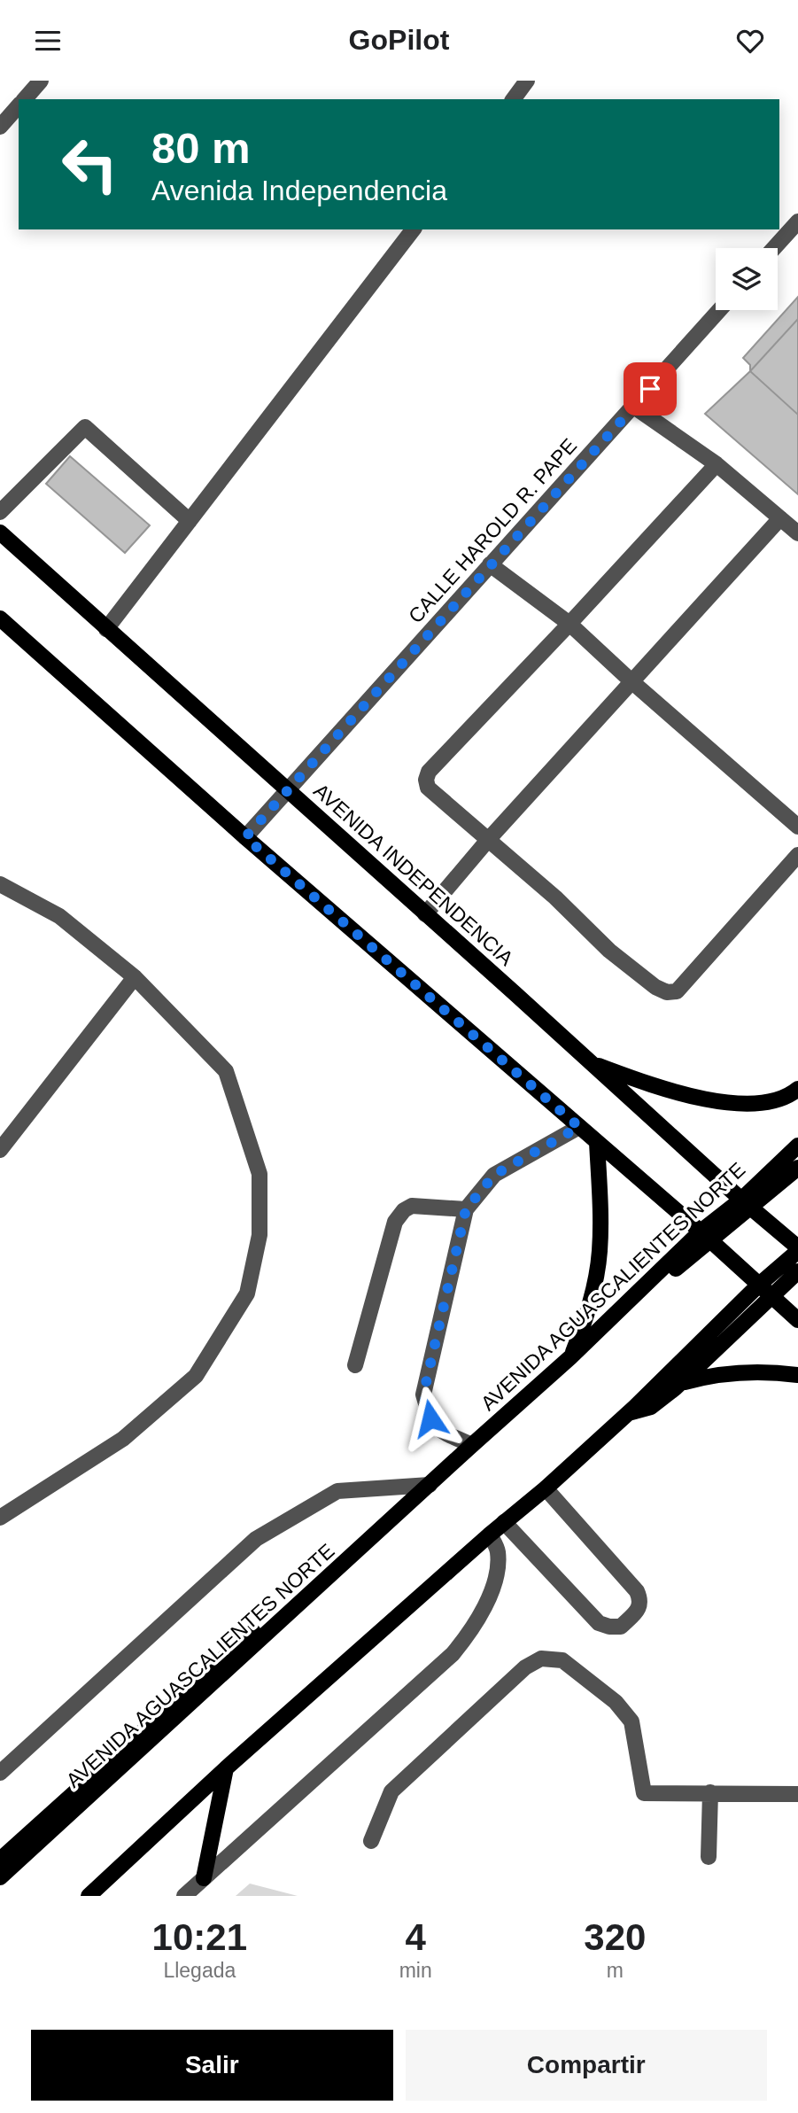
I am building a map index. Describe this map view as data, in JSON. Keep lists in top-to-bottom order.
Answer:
{
  "streets": {
    "main road": ["AVENIDA INDEPENDENCIA", "AVENIDA AGUASCALIENTES NORTE"],
    "street": ["CALLE HAROLD R. PAPE"]
  },
  "crossings": [
    ["CALLE HAROLD R. PAPE", "AVENIDA INDEPENDENCIA"],
    ["AVENIDA INDEPENDENCIA", "AVENIDA AGUASCALIENTES NORTE"]
  ],
  "page": {
    "header": "GoPilot",
    "turn": ["80 m", "Avenida Independencia"],
    "eta": [
      "10:21",
      "Llegada",
      "4",
      "min",
      "320",
      "m"
    ],
    "buttons": ["Salir", "Compartir"]
  }
}
